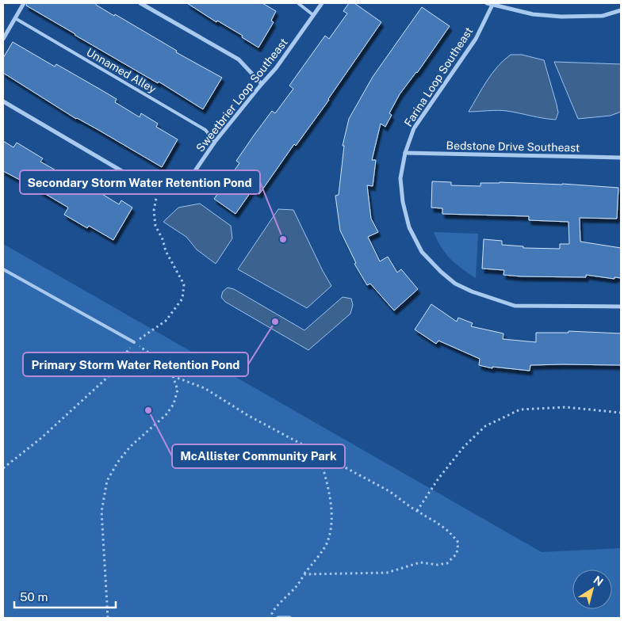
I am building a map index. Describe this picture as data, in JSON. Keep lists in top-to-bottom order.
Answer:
{
  "streets": {
    "street": ["Farina Loop Southeast", "Sweetbrier Loop Southeast", "Bedstone Drive Southeast"],
    "lane": ["Unnamed Alley"]
  },
  "crossings": [
    ["Unnamed Alley", "Sweetbrier Loop Southeast"],
    ["Farina Loop Southeast", "Bedstone Drive Southeast"]
  ],
  "places": ["Secondary Storm Water Retention Pond", "Primary Storm Water Retention Pond", "McAllister Community Park"],
  "scale_bar": "50 m",
  "north": "top right"
}
